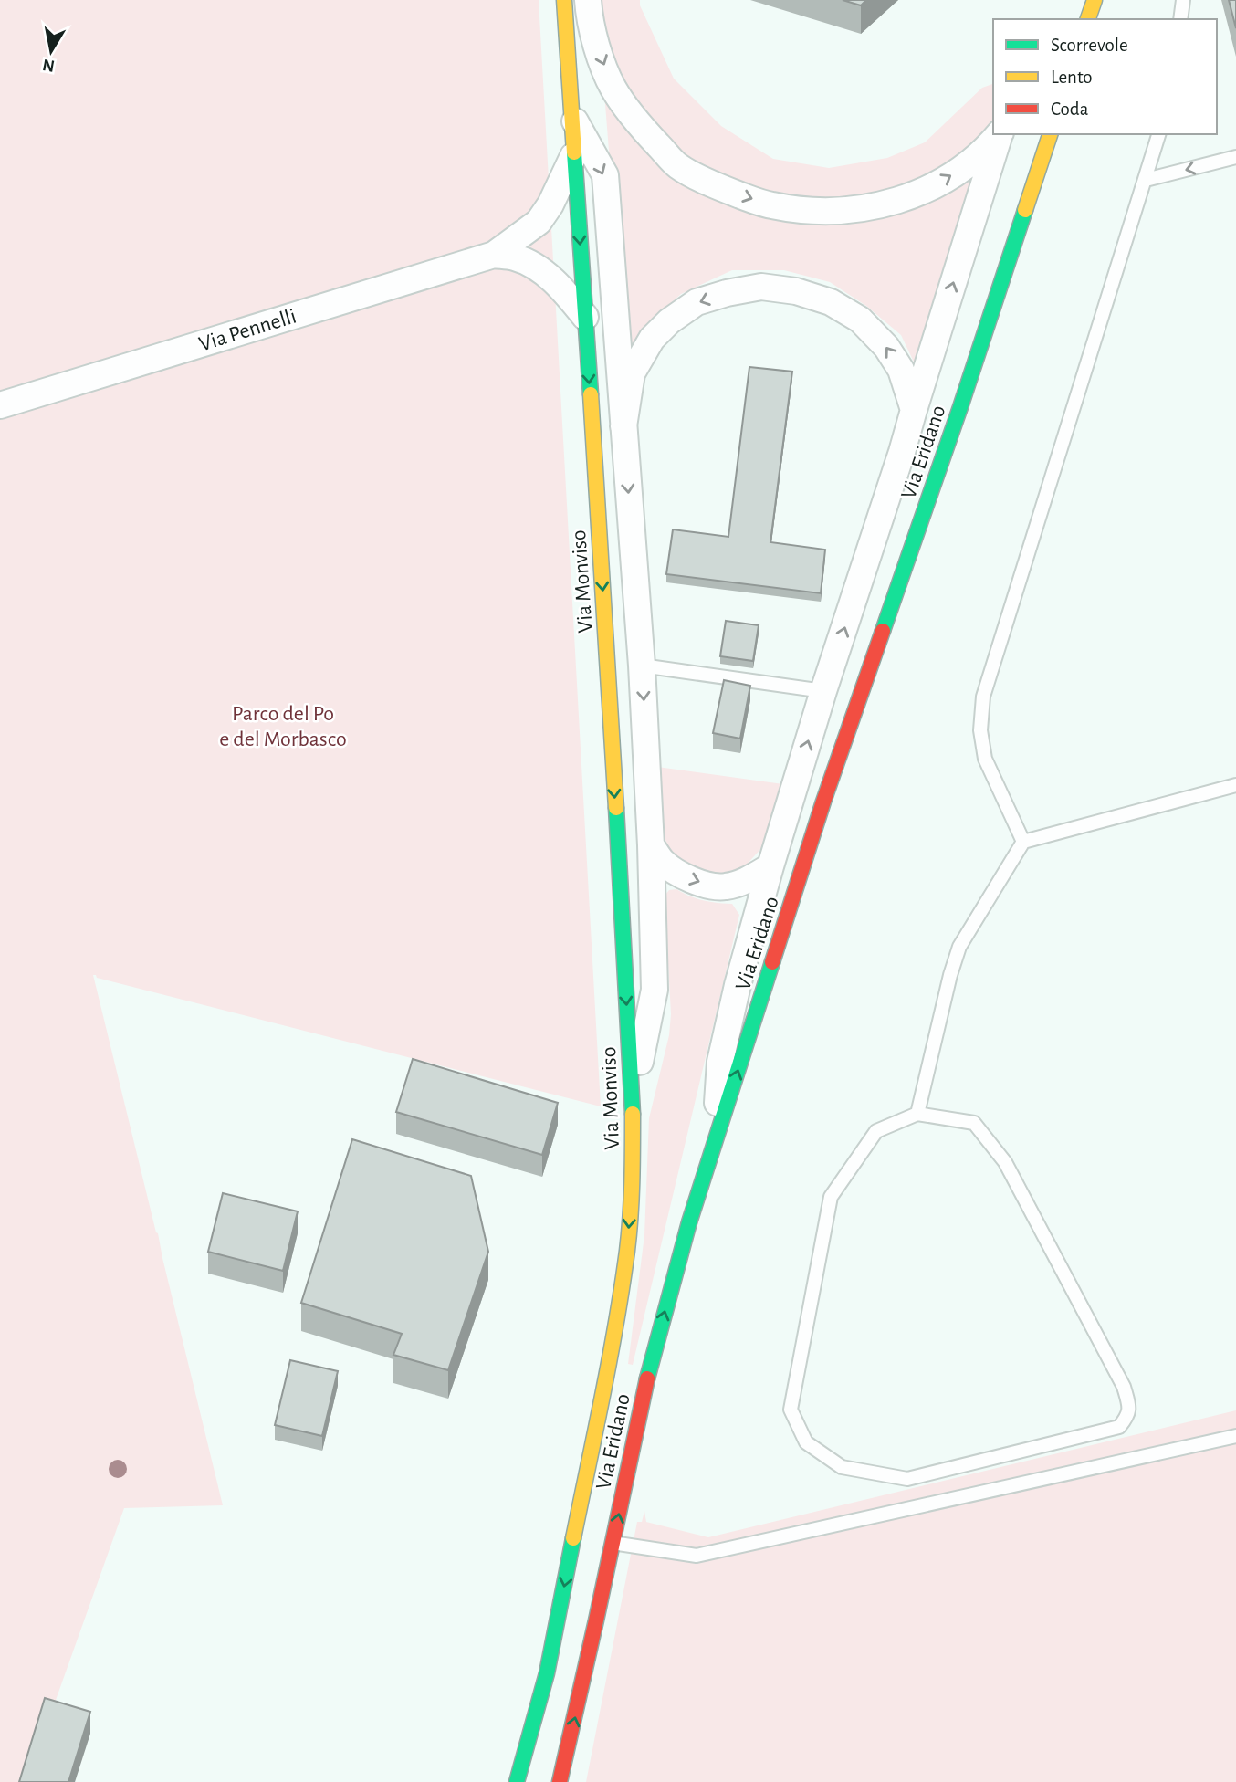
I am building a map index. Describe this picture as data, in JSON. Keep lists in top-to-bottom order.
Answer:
{
  "streets": {
    "main road": ["Via Eridano", "Via Monviso"],
    "street": ["Via Pennelli"]
  },
  "crossings": [
    ["Via Pennelli", "Via Monviso"],
    ["Via Eridano", "Via Monviso"]
  ],
  "one_way": ["Via Monviso"],
  "parks": ["Parco del Po e del Morbasco"],
  "legend": ["Scorrevole", "Lento", "Coda"],
  "north": "bottom"
}
